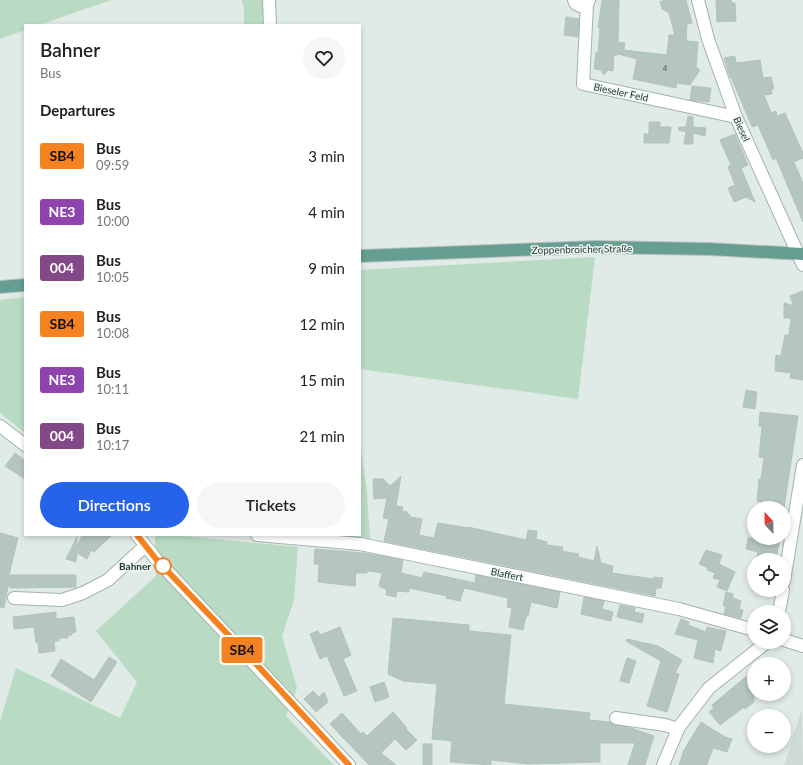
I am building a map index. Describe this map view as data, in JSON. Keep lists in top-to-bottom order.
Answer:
{
  "streets": {
    "main road": ["Zoppenbroicher Straße"],
    "street": ["Bieseler Feld", "Biesel", "Blaffert"]
  },
  "crossings": [
    ["Bieseler Feld", "Biesel"],
    ["Biesel", "Zoppenbroicher Straße"]
  ],
  "places": ["Bahner"],
  "lines": ["bus line SB4"],
  "house_numbers": ["4"],
  "north": "top",
  "page": {
    "on_map": "SB4",
    "heading": [
      ["Bahner", "Bus"],
      "Departures"
    ],
    "list": [
      {
        "mark": "SB4",
        "name": "Bus",
        "note": "09:59",
        "value": "3 min"
      },
      {
        "mark": "NE3",
        "name": "Bus",
        "note": "10:00",
        "value": "4 min"
      },
      {
        "mark": "004",
        "name": "Bus",
        "note": "10:05",
        "value": "9 min"
      },
      {
        "mark": "SB4",
        "name": "Bus",
        "note": "10:08",
        "value": "12 min"
      },
      {
        "mark": "NE3",
        "name": "Bus",
        "note": "10:11",
        "value": "15 min"
      },
      {
        "mark": "004",
        "name": "Bus",
        "note": "10:17",
        "value": "21 min"
      }
    ],
    "buttons": ["Directions", "Tickets"],
    "map_buttons": ["+", "−"]
  }
}
